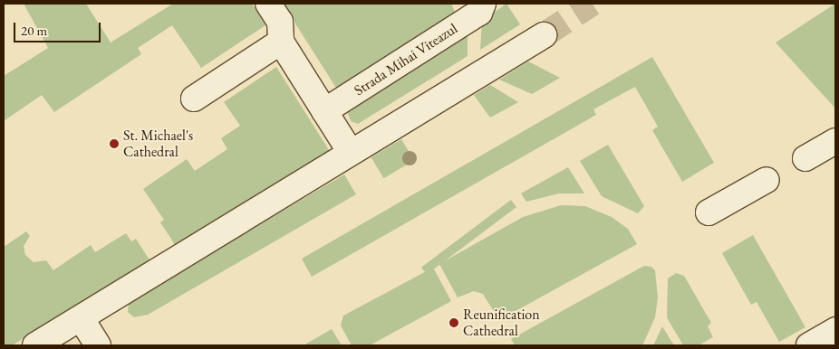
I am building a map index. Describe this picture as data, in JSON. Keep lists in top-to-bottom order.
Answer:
{
  "streets": {
    "street": ["Strada Mihai Viteazul"]
  },
  "places": ["St. Michael's Cathedral", "Reunification Cathedral"],
  "scale_bar": "20 m"
}
